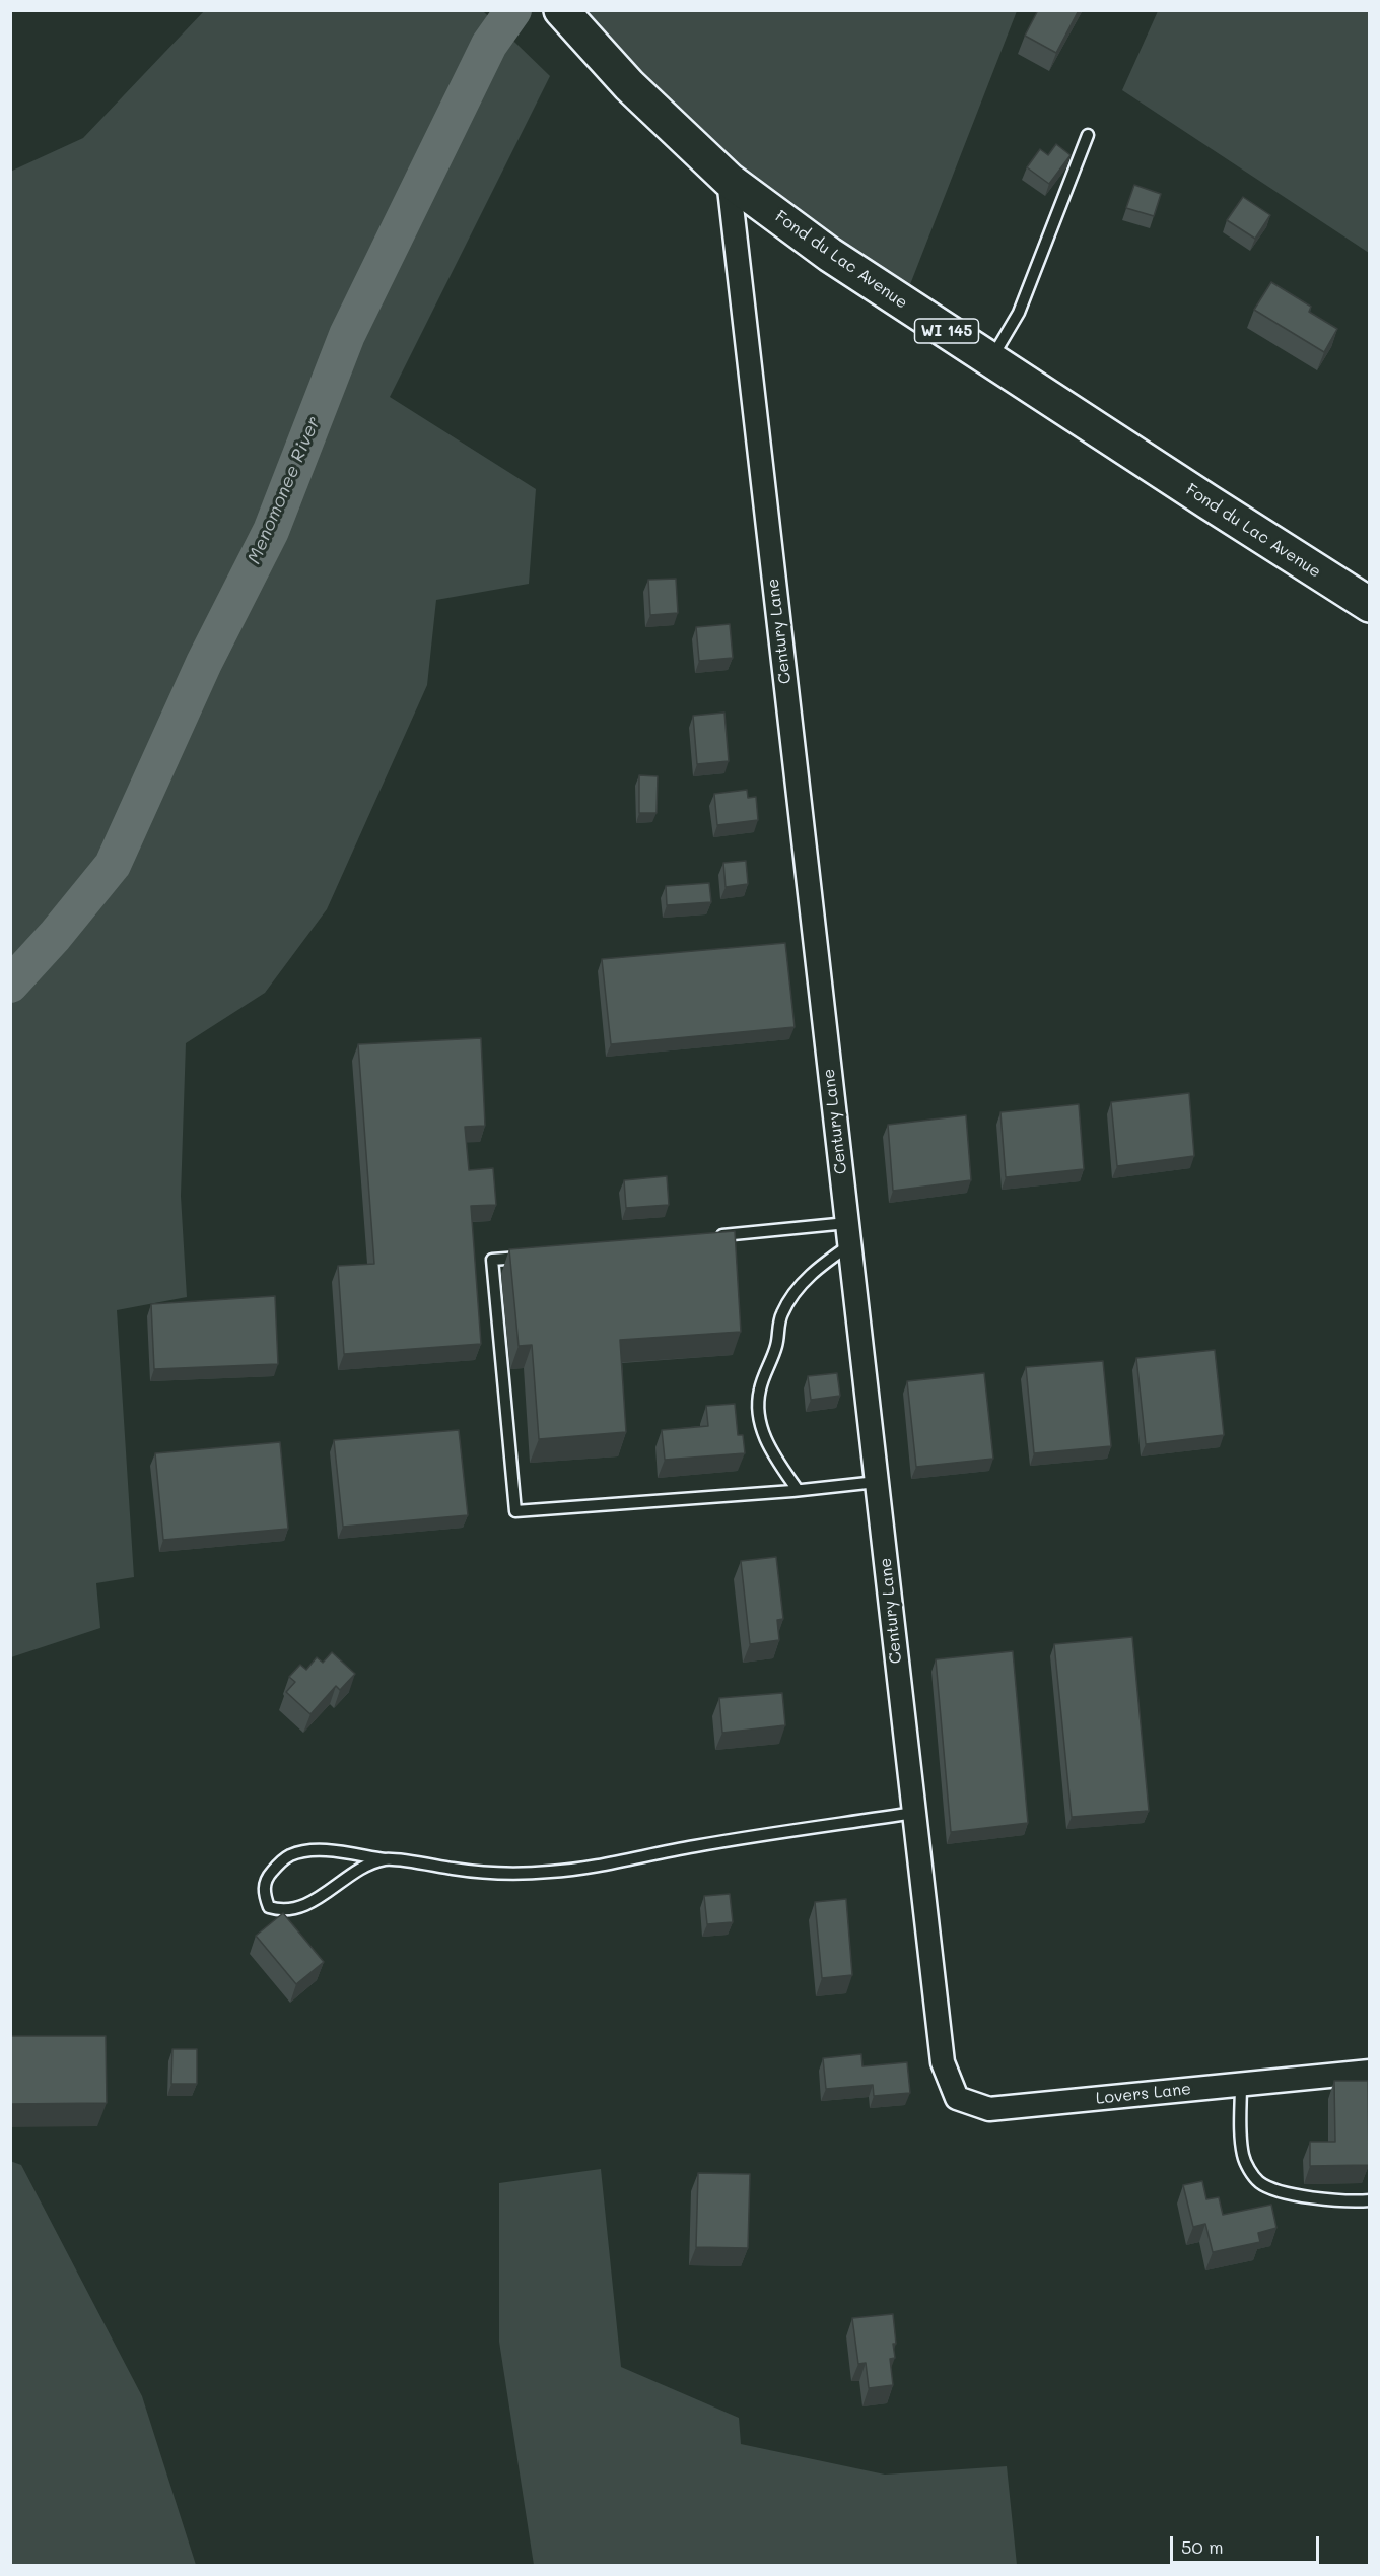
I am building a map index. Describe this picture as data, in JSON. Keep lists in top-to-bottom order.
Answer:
{
  "streets": {
    "main road": ["Fond du Lac Avenue", "WI 145"],
    "street": ["Century Lane", "Lovers Lane"]
  },
  "crossings": [
    ["Fond du Lac Avenue", "Century Lane"],
    ["Century Lane", "Lovers Lane"]
  ],
  "water": ["Menomonee River"],
  "scale_bar": "50 m"
}
